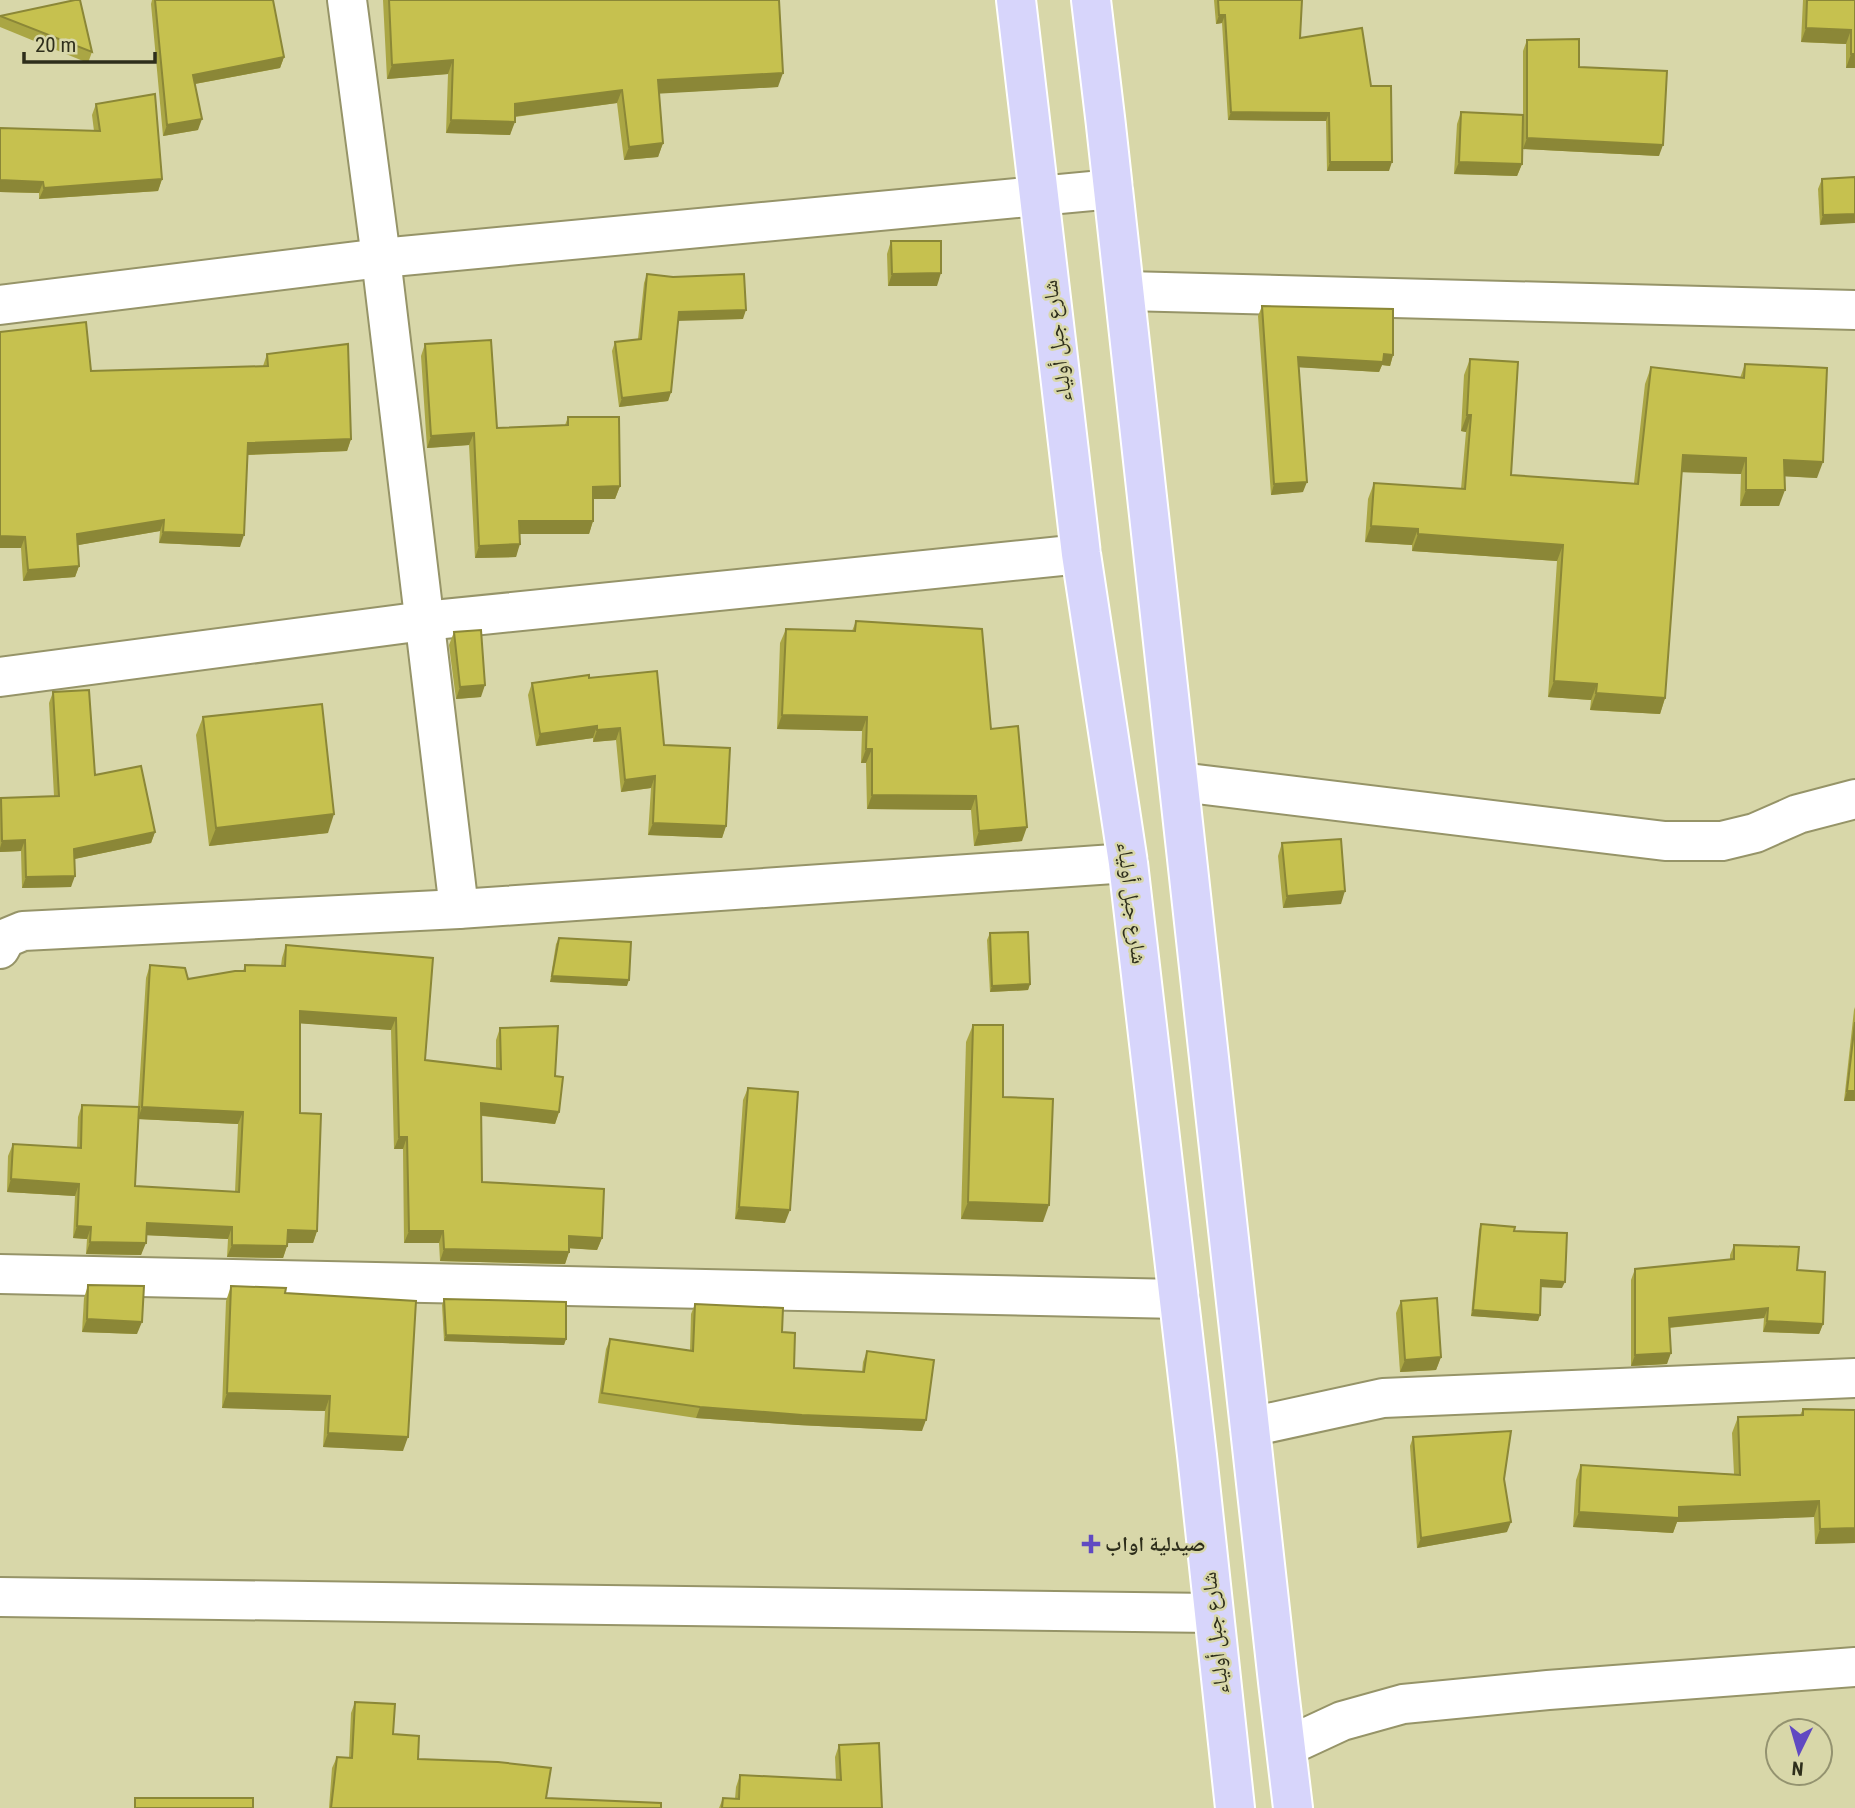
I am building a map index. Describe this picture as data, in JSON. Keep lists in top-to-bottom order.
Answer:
{
  "streets": {
    "main road": ["شارع جبل أولياء"]
  },
  "places": {
    "health": ["صيدلية اواب"]
  },
  "scale_bar": "20 m",
  "north": "bottom"
}
